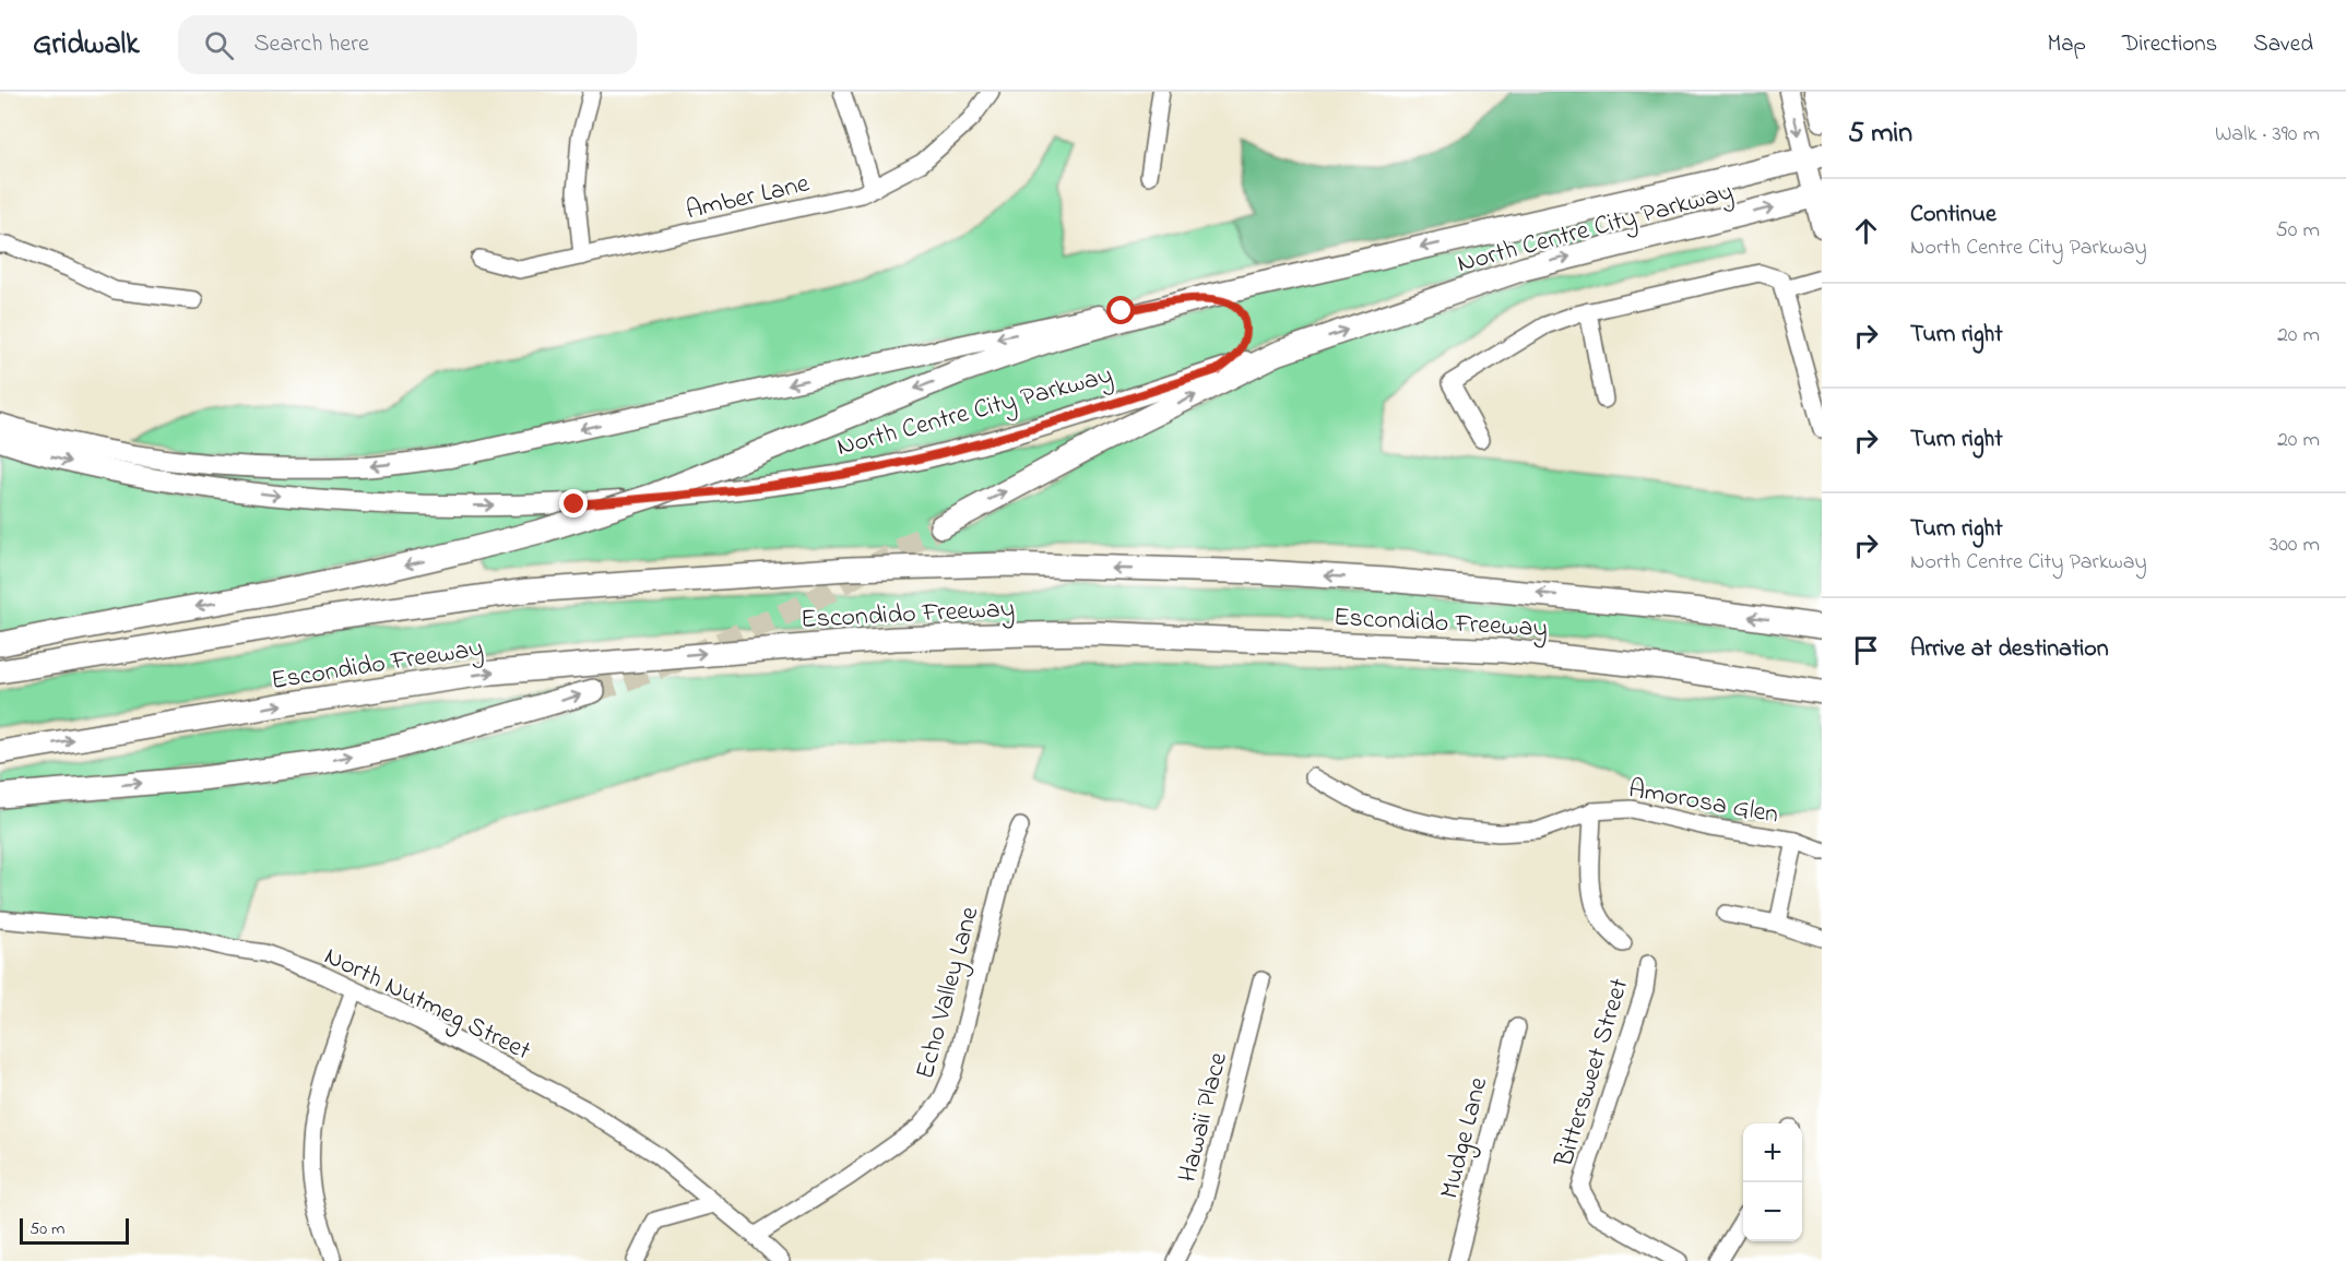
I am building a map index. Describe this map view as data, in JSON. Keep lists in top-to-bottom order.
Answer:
{
  "streets": {
    "highway": ["North Centre City Parkway", "Escondido Freeway"],
    "street": [
      "Amber Lane",
      "Amorosa Glen",
      "Echo Valley Lane",
      "North Nutmeg Street",
      "Bittersweet Street",
      "Hawaii Place",
      "Mudge Lane"
    ]
  },
  "crossings": [
    ["Echo Valley Lane", "North Nutmeg Street"]
  ],
  "scale_bar": "50 m",
  "page": {
    "header": "Gridwalk",
    "search": "Search here",
    "nav": ["Map", "Directions", "Saved"],
    "heading": ["5 min", "Walk · 390 m"],
    "list": [
      ["Continue", "North Centre City Parkway", "50 m"],
      ["Turn right", "20 m"],
      ["Turn right", "20 m"],
      ["Turn right", "North Centre City Parkway", "300 m"],
      "Arrive at destination"
    ],
    "map_buttons": ["+", "−"],
    "scale": "50 m"
  }
}
